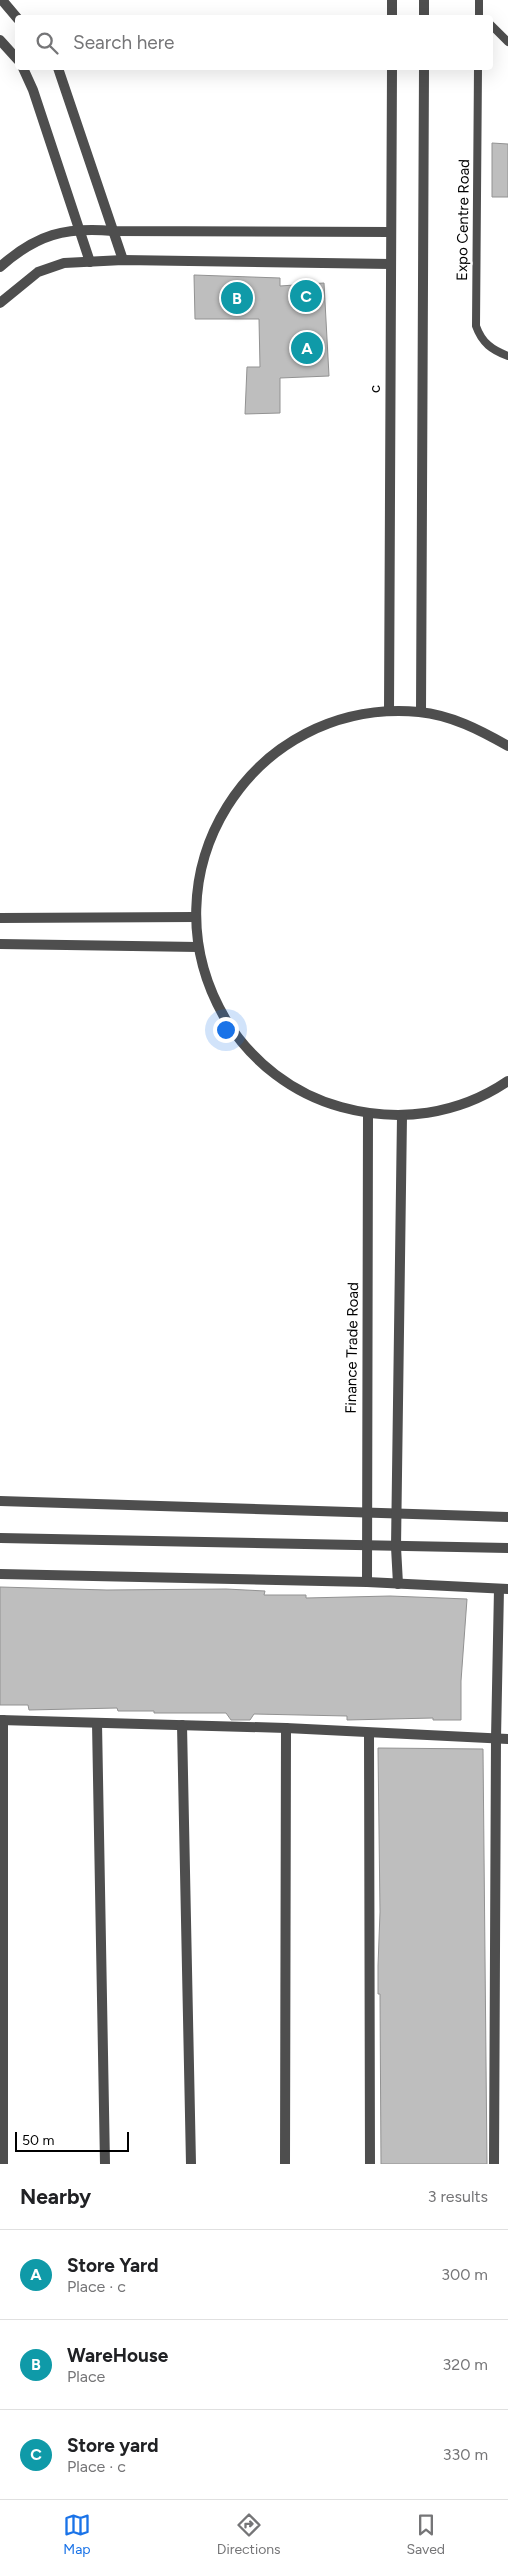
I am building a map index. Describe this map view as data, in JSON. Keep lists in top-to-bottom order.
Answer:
{
  "streets": {
    "street": ["c", "Finance Trade Road"],
    "lane": ["Expo Centre Road"]
  },
  "scale_bar": "50 m",
  "page": {
    "search": "Search here",
    "pins": ["C", "B", "A"],
    "scale": "50 m",
    "heading": ["Nearby", "3 results"],
    "list": [
      {
        "mark": "A",
        "name": "Store Yard",
        "note": "Place · c",
        "value": "300 m"
      },
      {
        "mark": "B",
        "name": "WareHouse",
        "note": "Place",
        "value": "320 m"
      },
      {
        "mark": "C",
        "name": "Store yard",
        "note": "Place · c",
        "value": "330 m"
      }
    ],
    "nav": ["Map", "Directions", "Saved"]
  }
}
